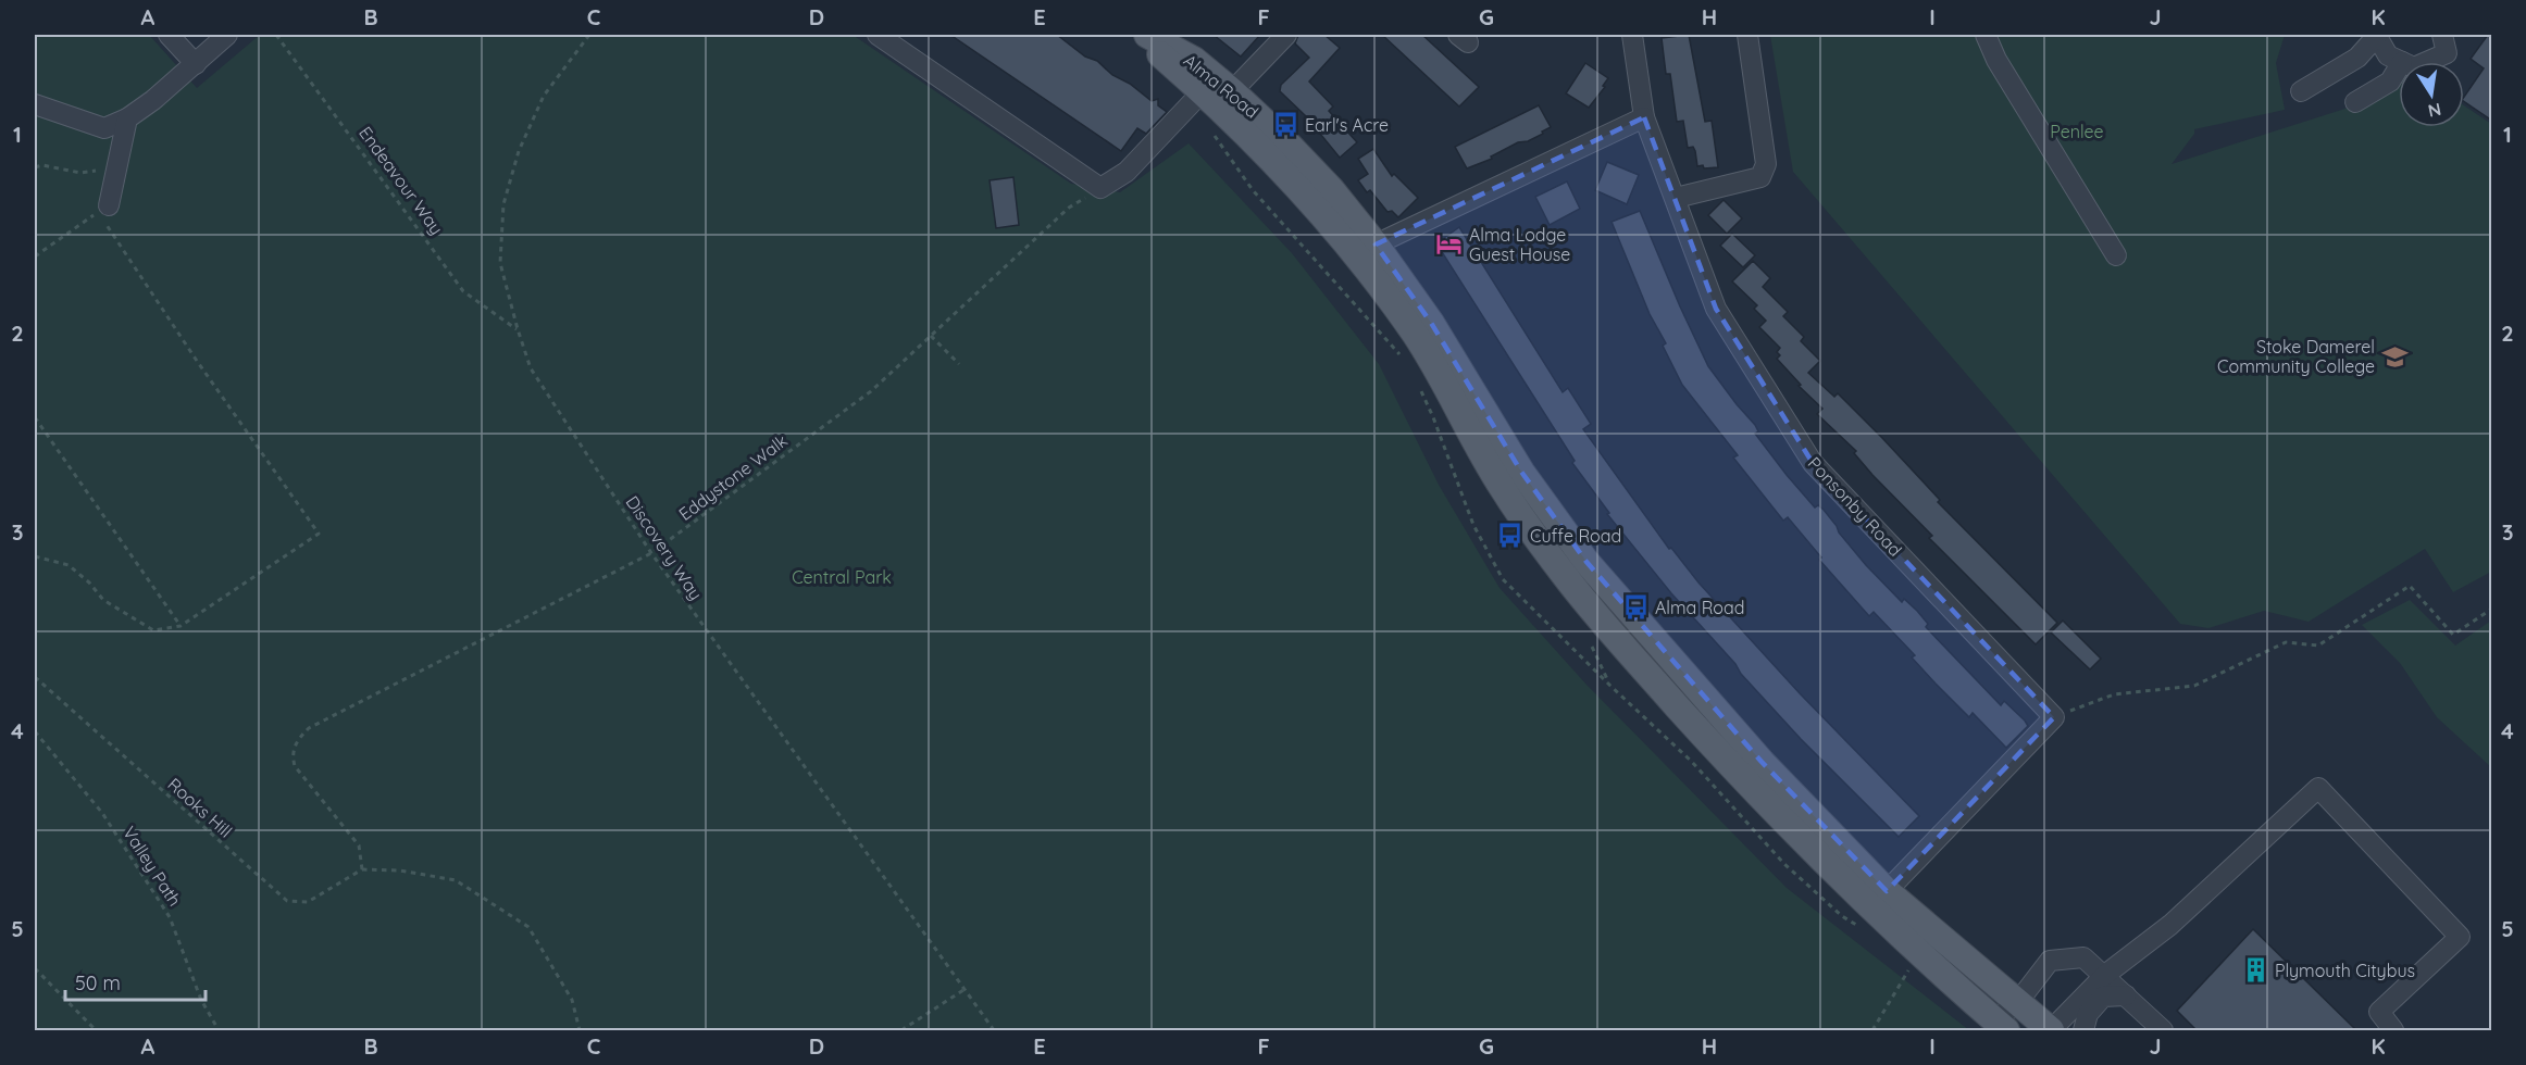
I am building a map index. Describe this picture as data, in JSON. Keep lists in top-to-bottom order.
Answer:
{
  "streets": {
    "main road": ["Alma Road"],
    "street": ["Ponsonby Road"],
    "path": [
      "Endeavour Way",
      "Eddystone Walk",
      "Discovery Way",
      "Rooks Hill",
      "Valley Path"
    ]
  },
  "crossings": [
    ["Endeavour Way", "Discovery Way"],
    ["Eddystone Walk", "Discovery Way"],
    ["Eddystone Walk", "Rooks Hill"]
  ],
  "parks": ["Penlee", "Central Park"],
  "places": {
    "bus stop": ["Earl's Acre", "Cuffe Road", "Alma Road"],
    "hotel": ["Alma Lodge Guest House"],
    "school or university": ["Stoke Damerel Community College"],
    "building": ["Plymouth Citybus"]
  },
  "scale_bar": "50 m",
  "north": "bottom",
  "grid": {
    "columns": [
      "A",
      "B",
      "C",
      "D",
      "E",
      "F",
      "G",
      "H",
      "I",
      "J",
      "K"
    ],
    "rows": [
      "1",
      "2",
      "3",
      "4",
      "5"
    ]
  }
}
